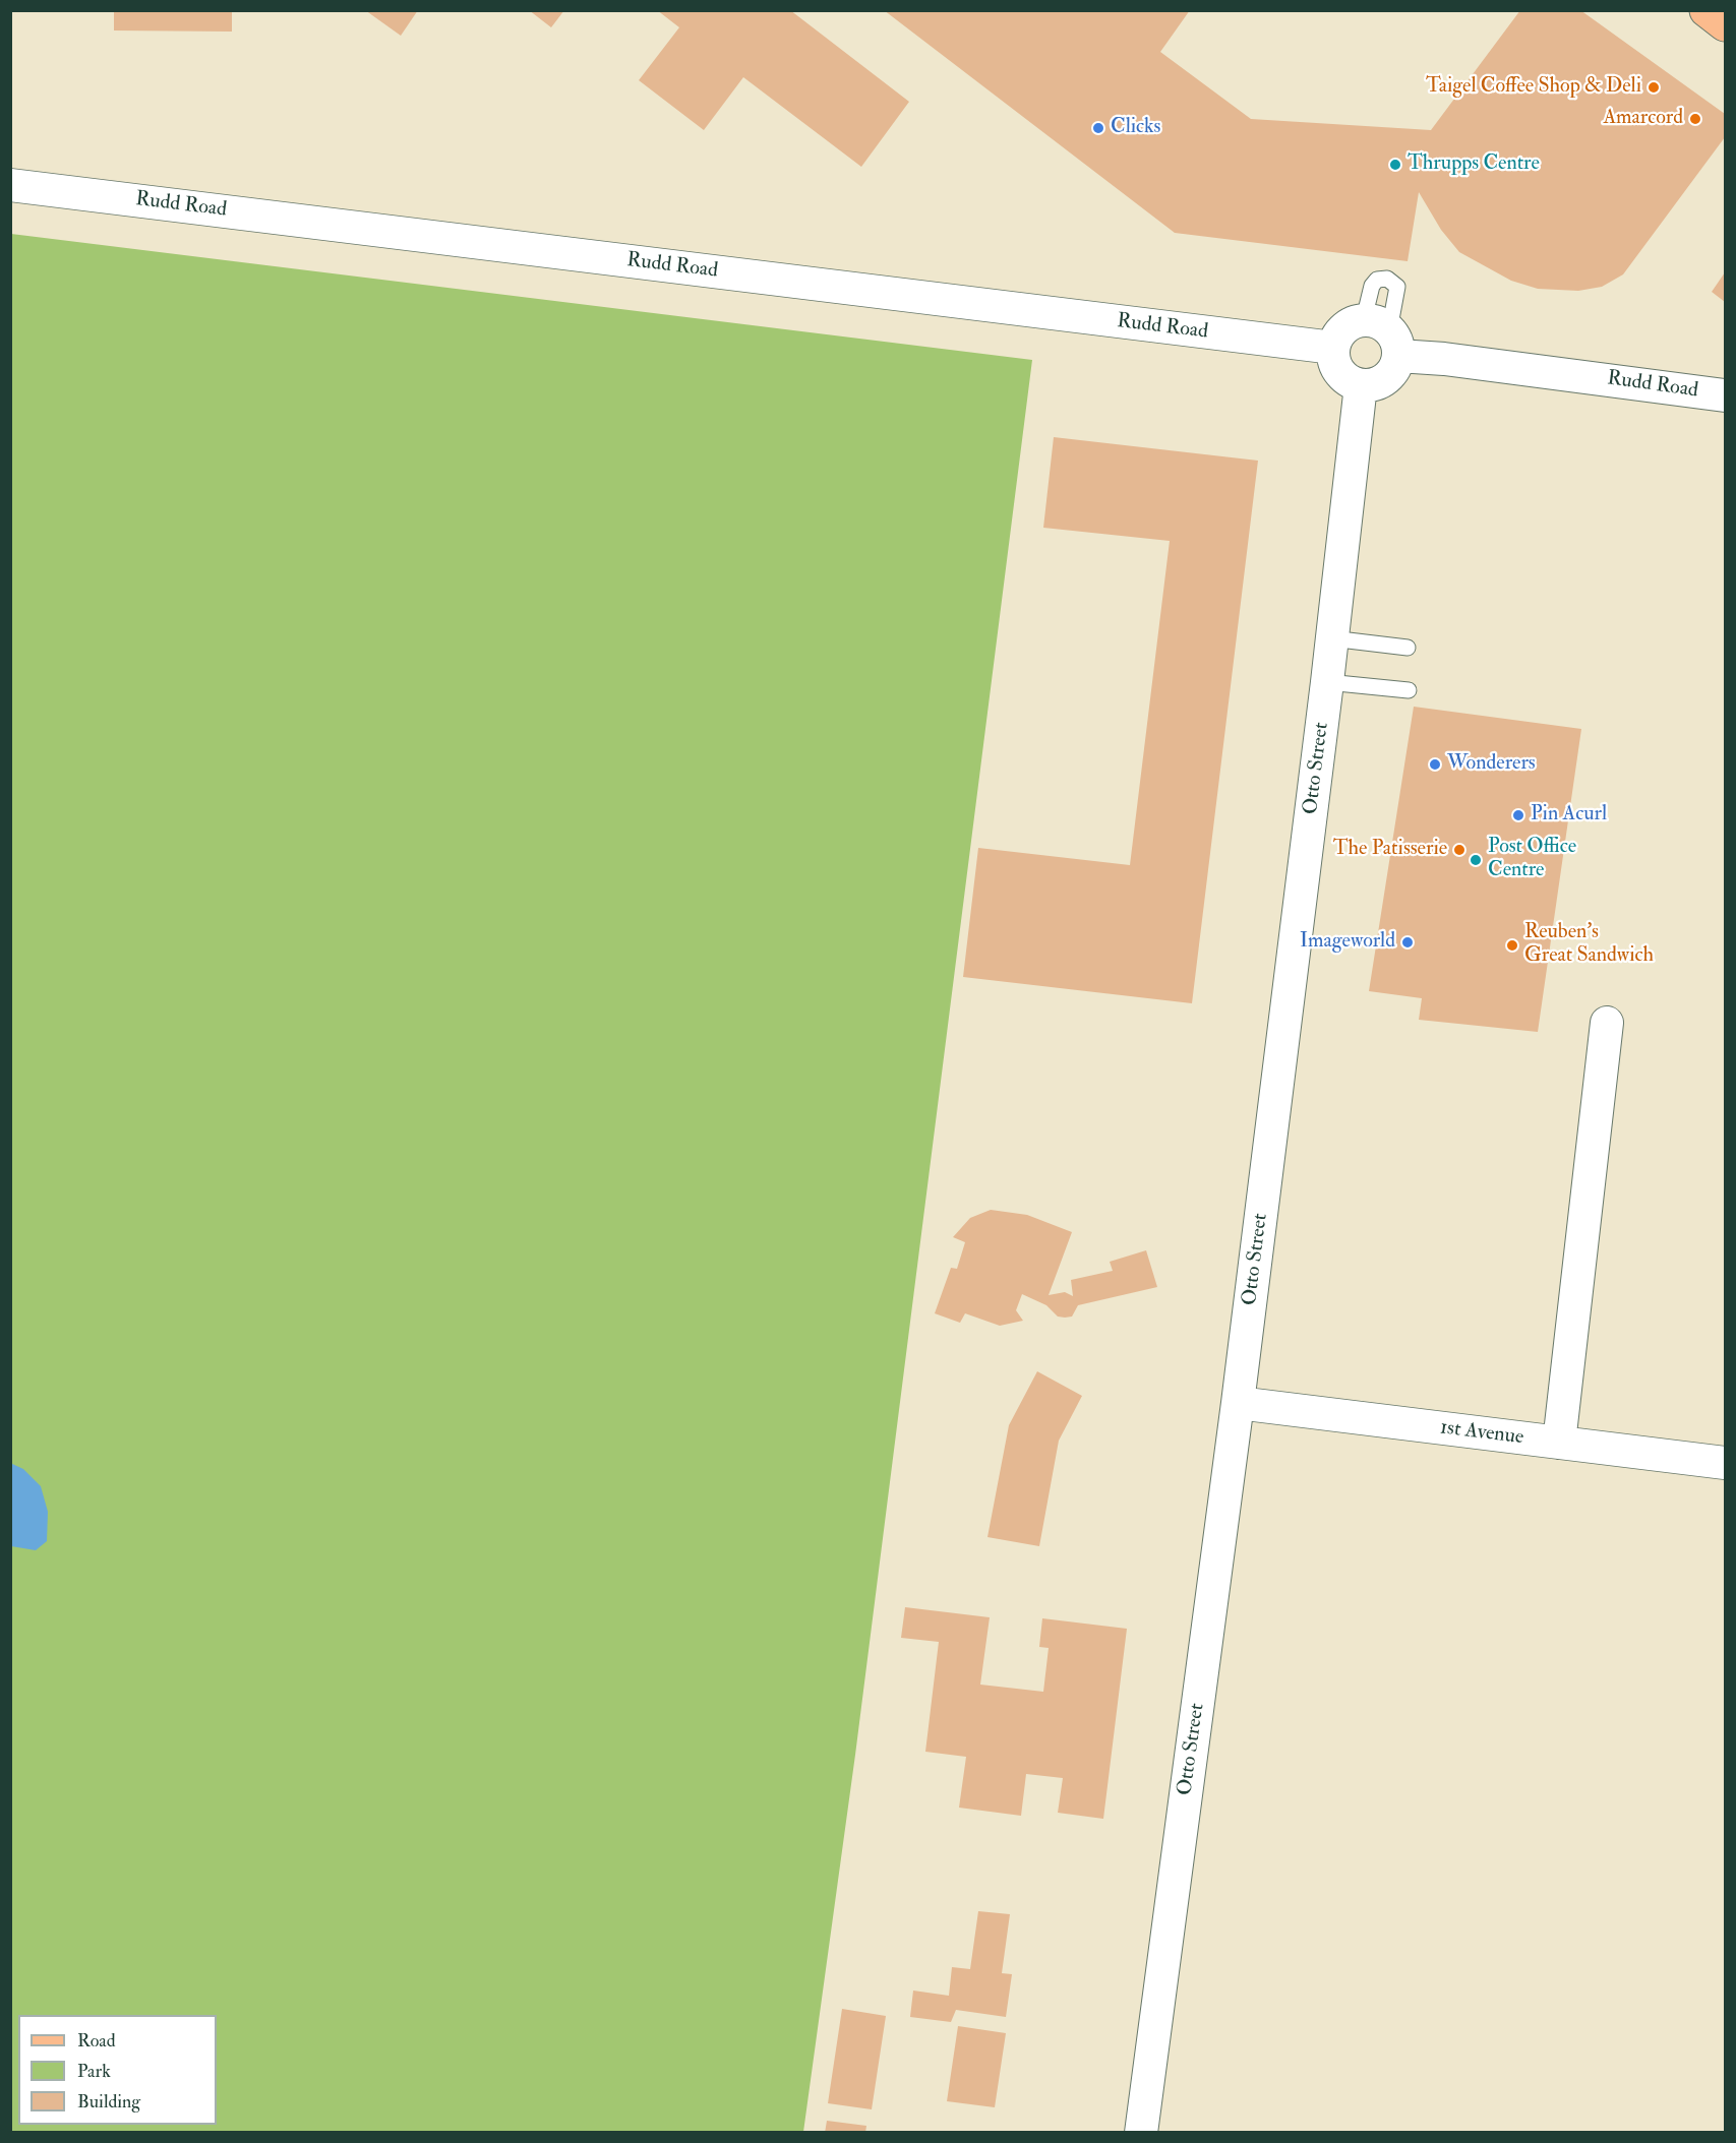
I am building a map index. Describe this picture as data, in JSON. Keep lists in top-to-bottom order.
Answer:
{
  "streets": {
    "street": ["Rudd Road", "Otto Street", "1st Avenue"]
  },
  "crossings": [
    ["Rudd Road", "Otto Street"],
    ["Otto Street", "1st Avenue"]
  ],
  "places": [
    "Taigel Coffee Shop & Deli",
    "Amarcord",
    "Clicks",
    "Thrupps Centre",
    "Wonderers",
    "Pin Acurl",
    "The Patisserie",
    "Post Office Centre",
    "Imageworld",
    "Reuben's Great Sandwich"
  ],
  "legend": ["Road", "Park", "Building"]
}
